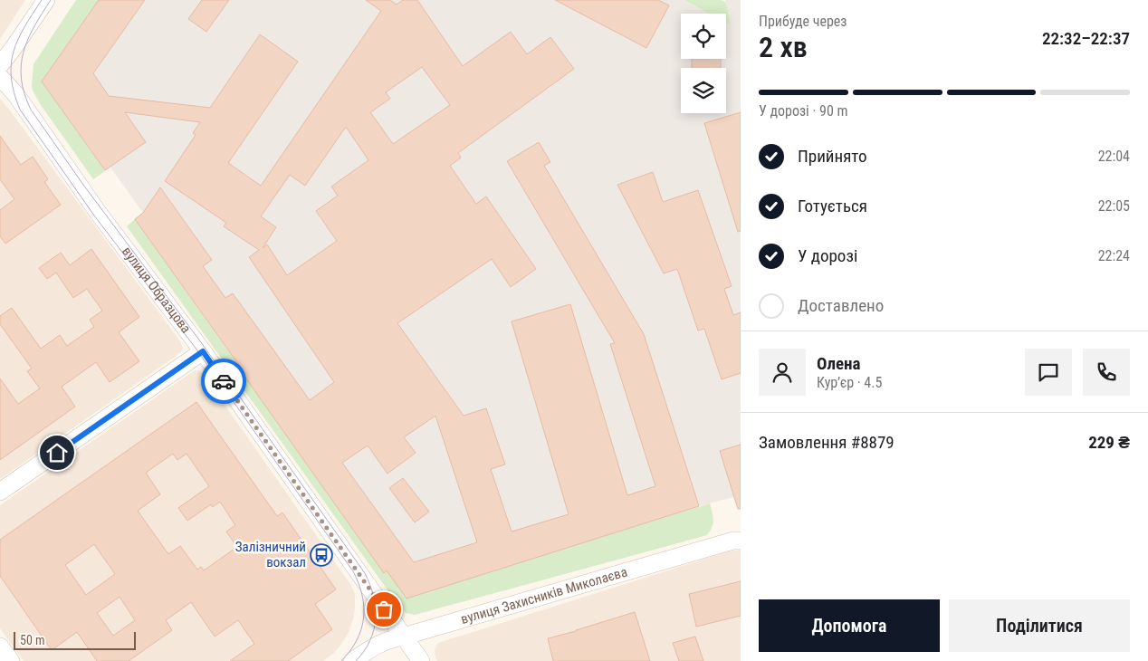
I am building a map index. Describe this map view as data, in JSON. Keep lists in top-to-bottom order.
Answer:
{
  "streets": {
    "street": ["вулиця Образцова", "вулиця Захисників Миколаєва"]
  },
  "crossings": [
    ["вулиця Образцова", "вулиця Захисників Миколаєва"]
  ],
  "places": {
    "bus stop": ["Залізничний вокзал"]
  },
  "scale_bar": "50 m",
  "page": {
    "heading": ["2 хв", "Прибуде через", "22:32–22:37"],
    "panel": [
      "Олена",
      "Кур’єр · 4.5",
      "Замовлення #8879",
      "229 ₴"
    ],
    "bar": "У дорозі · 90 m",
    "list": [
      ["Прийнято", "22:04"],
      ["Готується", "22:05"],
      ["У дорозі", "22:24"],
      "Доставлено"
    ],
    "buttons": ["Допомога", "Поділитися"],
    "scale": "50 m"
  }
}
